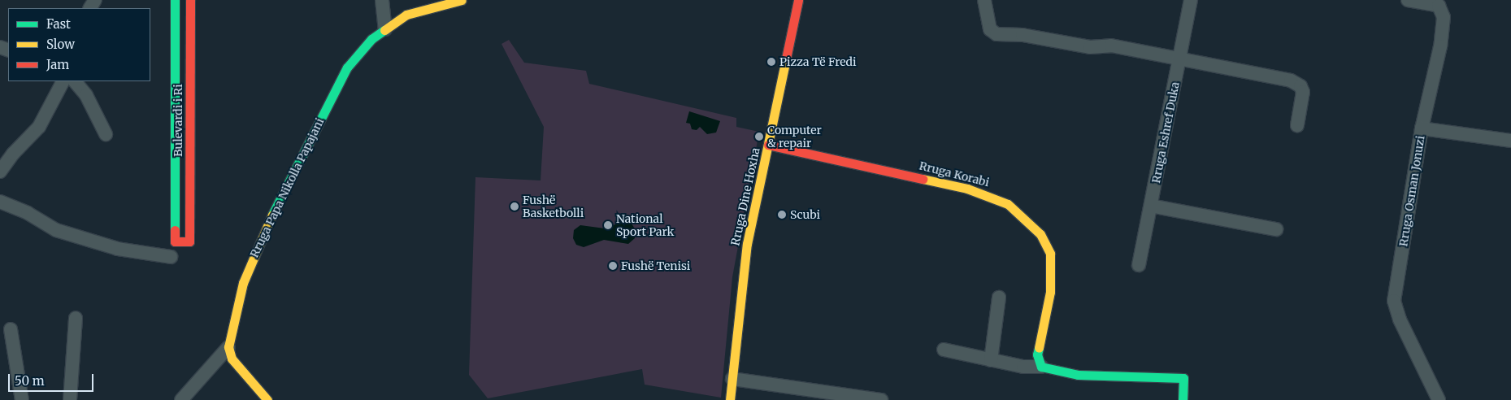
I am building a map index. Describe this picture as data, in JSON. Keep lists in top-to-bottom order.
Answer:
{
  "streets": {
    "street": [
      "Bulevardi i Ri",
      "Rruga Eshref Duka",
      "Rruga Korabi",
      "Rruga Papa Nikolla Papajani",
      "Rruga Osman Jonuzi",
      "Rruga Dine Hoxha"
    ]
  },
  "crossings": [
    ["Rruga Korabi", "Rruga Dine Hoxha"]
  ],
  "places": [
    "Pizza Të Fredi",
    "Computer & repair",
    "Fushë Basketbolli",
    "Scubi",
    "National Sport Park",
    "Fushë Tenisi"
  ],
  "legend": ["Fast", "Slow", "Jam"],
  "scale_bar": "50 m"
}
